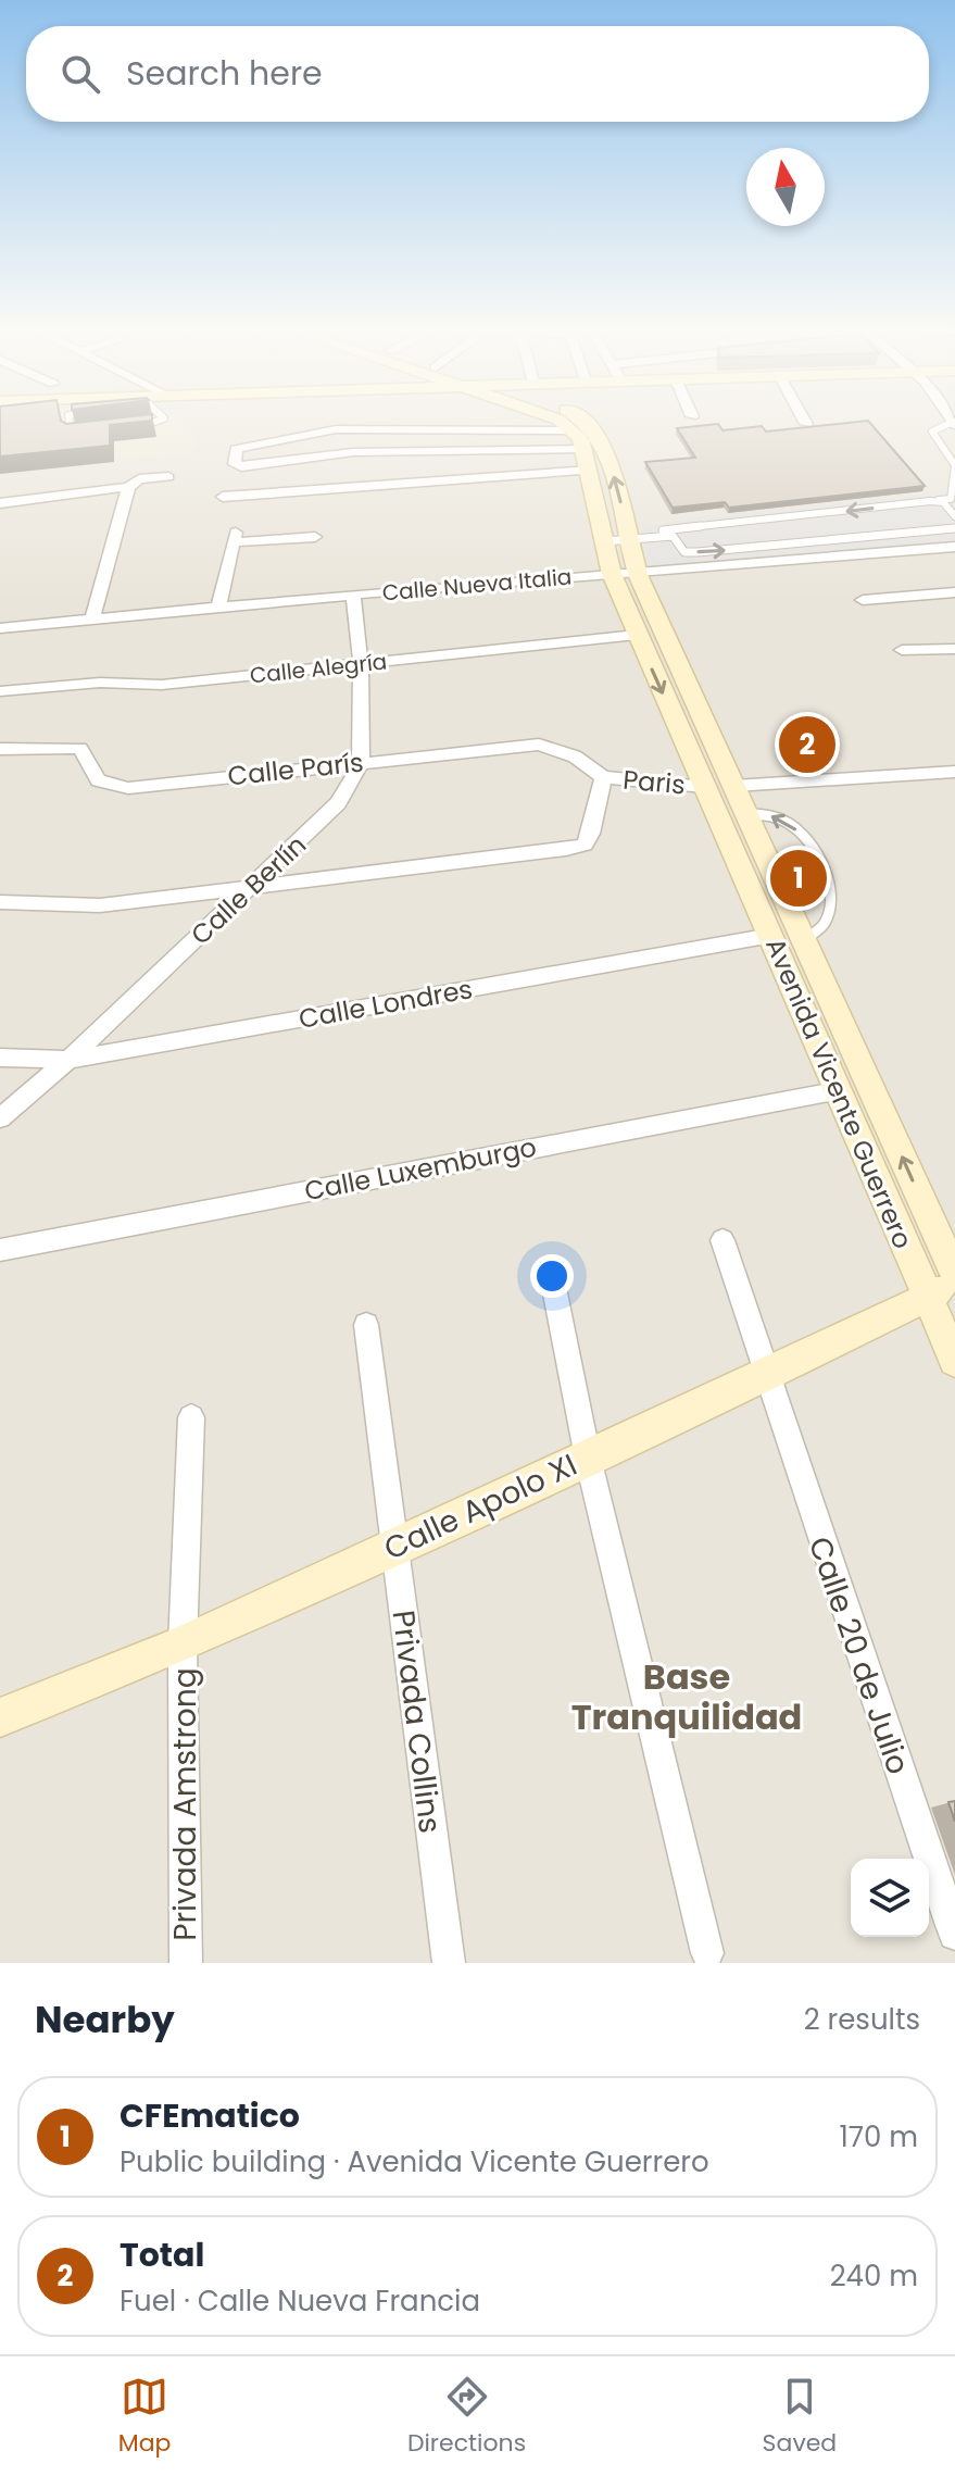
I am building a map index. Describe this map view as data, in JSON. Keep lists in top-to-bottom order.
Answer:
{
  "streets": {
    "main road": ["Avenida Vicente Guerrero", "Calle Apolo XI"],
    "street": [
      "Calle Nueva Italia",
      "Calle Alegría",
      "Calle París",
      "Paris",
      "Calle Berlín",
      "Calle Londres",
      "Calle Luxemburgo",
      "Calle 20 de Julio",
      "Privada Collins",
      "Privada Amstrong"
    ]
  },
  "crossings": [
    ["Calle Nueva Italia", "Calle Berlín"],
    ["Calle Nueva Italia", "Avenida Vicente Guerrero"],
    ["Calle Alegría", "Calle Berlín"],
    ["Calle Alegría", "Avenida Vicente Guerrero"],
    ["Calle París", "Paris"],
    ["Calle París", "Calle Berlín"],
    ["Paris", "Avenida Vicente Guerrero"],
    ["Calle Berlín", "Calle Londres"],
    ["Calle Londres", "Avenida Vicente Guerrero"],
    ["Avenida Vicente Guerrero", "Calle Luxemburgo"],
    ["Avenida Vicente Guerrero", "Calle Apolo XI"],
    ["Calle Apolo XI", "Calle 20 de Julio"],
    ["Calle Apolo XI", "Privada Collins"],
    ["Calle Apolo XI", "Privada Amstrong"]
  ],
  "districts": ["Base Tranquilidad"],
  "north": "top",
  "page": {
    "search": "Search here",
    "pins": ["2", "1"],
    "heading": ["Nearby", "2 results"],
    "list": [
      {
        "mark": "1",
        "name": "CFEmatico",
        "note": "Public building · Avenida Vicente Guerrero",
        "value": "170 m"
      },
      {
        "mark": "2",
        "name": "Total",
        "note": "Fuel · Calle Nueva Francia",
        "value": "240 m"
      }
    ],
    "nav": ["Map", "Directions", "Saved"]
  }
}
